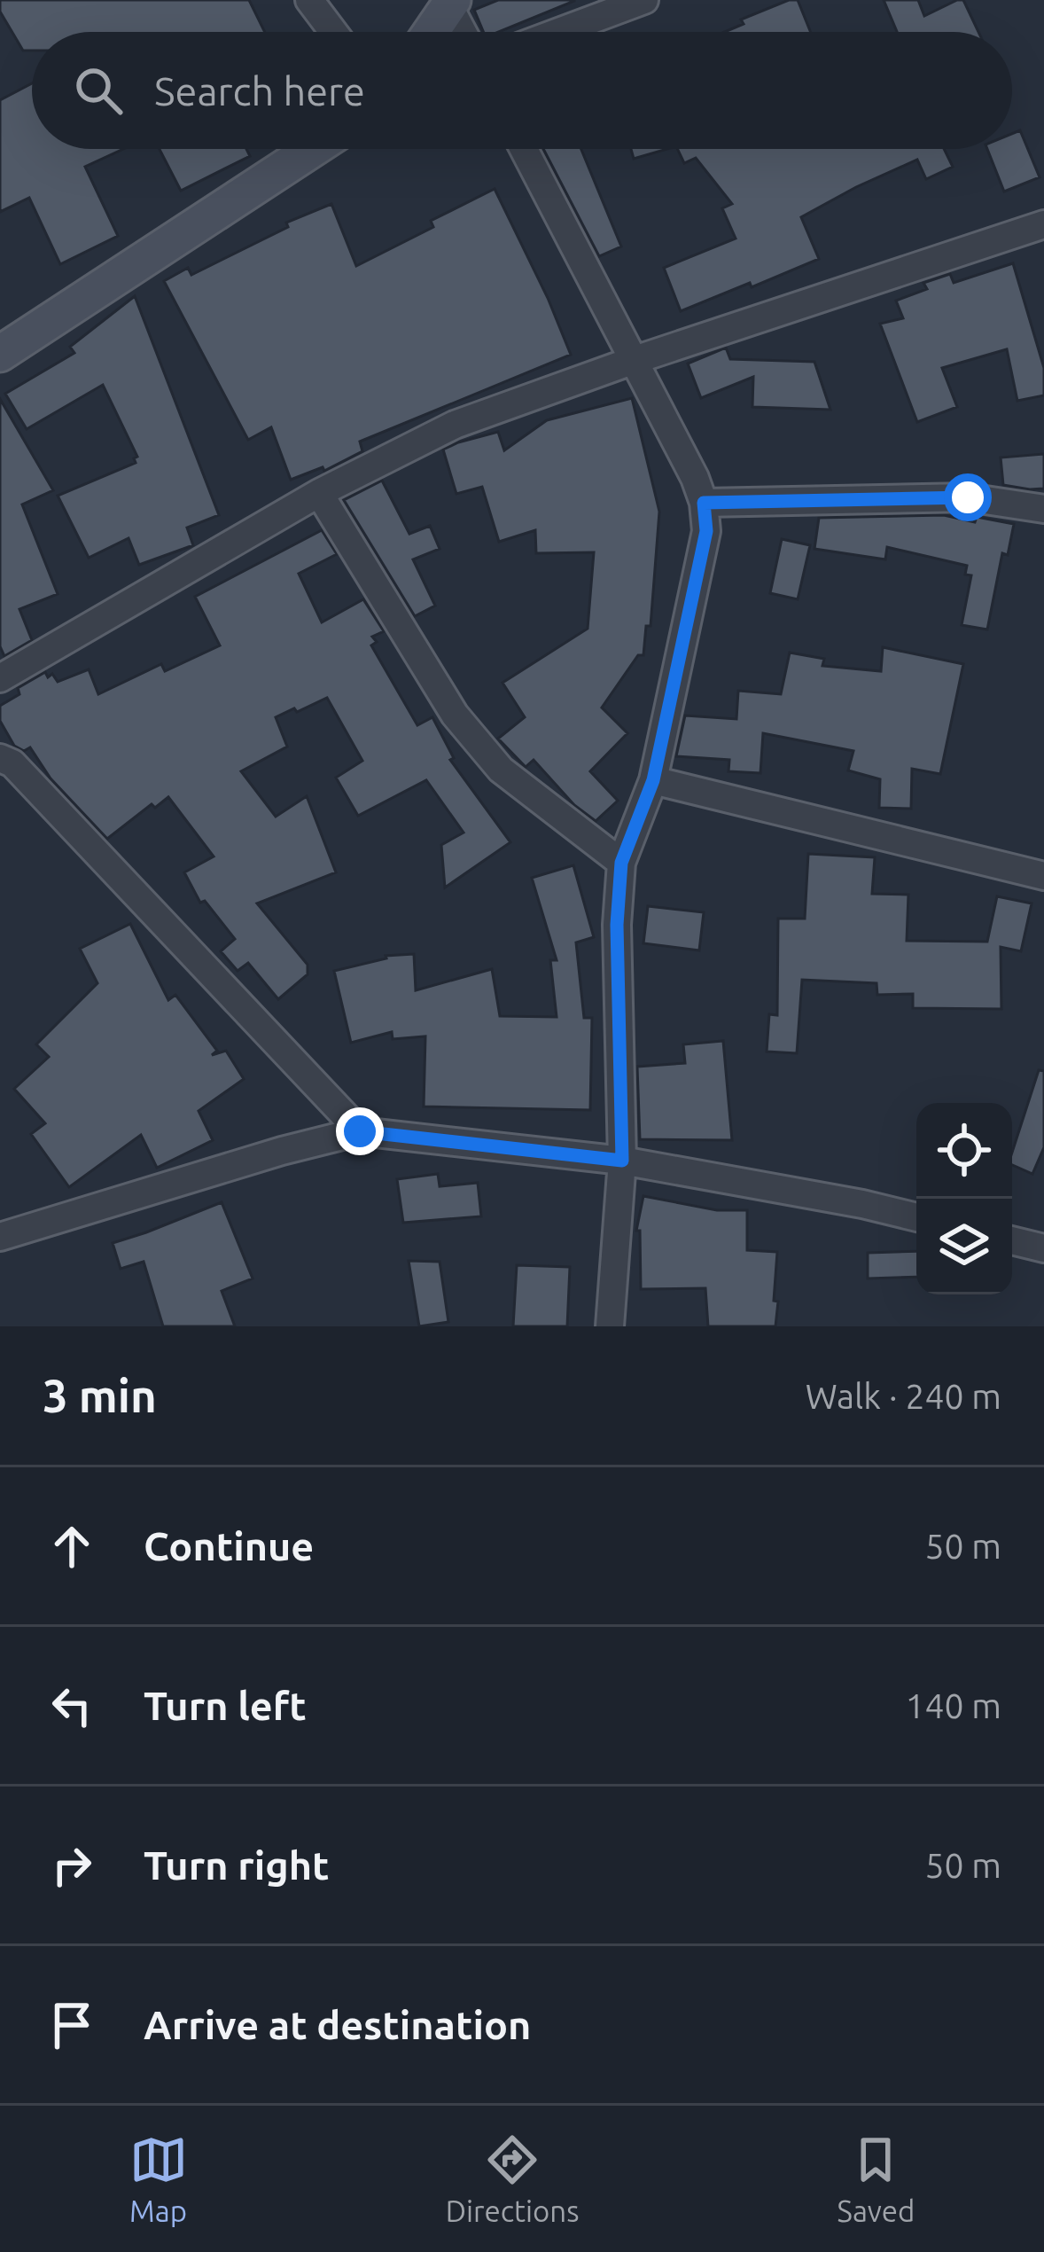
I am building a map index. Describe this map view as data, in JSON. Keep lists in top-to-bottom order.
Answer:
{
  "page": {
    "search": "Search here",
    "heading": ["3 min", "Walk · 240 m"],
    "list": [
      ["Continue", "50 m"],
      ["Turn left", "140 m"],
      ["Turn right", "50 m"],
      "Arrive at destination"
    ],
    "nav": ["Map", "Directions", "Saved"]
  }
}
